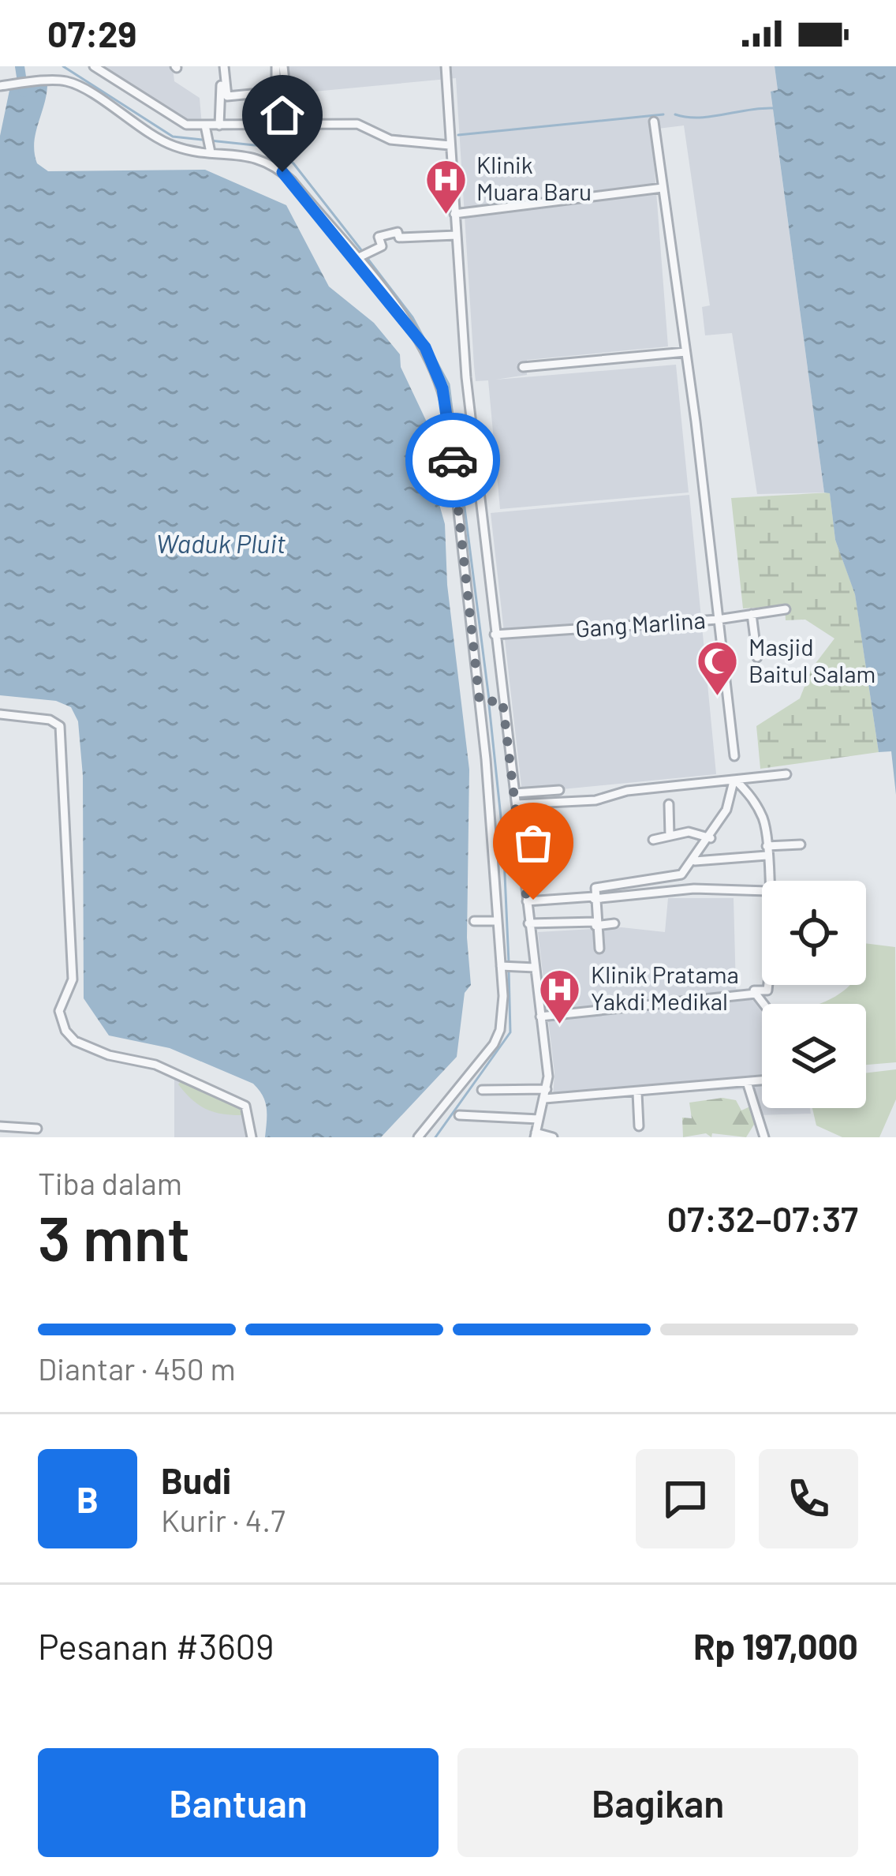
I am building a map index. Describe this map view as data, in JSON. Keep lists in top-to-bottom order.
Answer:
{
  "streets": {
    "street": ["Gang Marlina"]
  },
  "water": ["Waduk Pluit"],
  "places": {
    "hospital": ["Klinik Muara Baru", "Klinik Pratama Yakdi Medikal"],
    "mosque": ["Masjid Baitul Salam"]
  },
  "page": {
    "status": "07:29",
    "heading": ["3 mnt", "Tiba dalam", "07:32–07:37"],
    "panel": [
      "Budi",
      "Kurir · 4.7",
      "Pesanan #3609",
      "Rp 197,000"
    ],
    "bar": "Diantar · 450 m",
    "round": "B",
    "buttons": ["Bantuan", "Bagikan"]
  }
}
